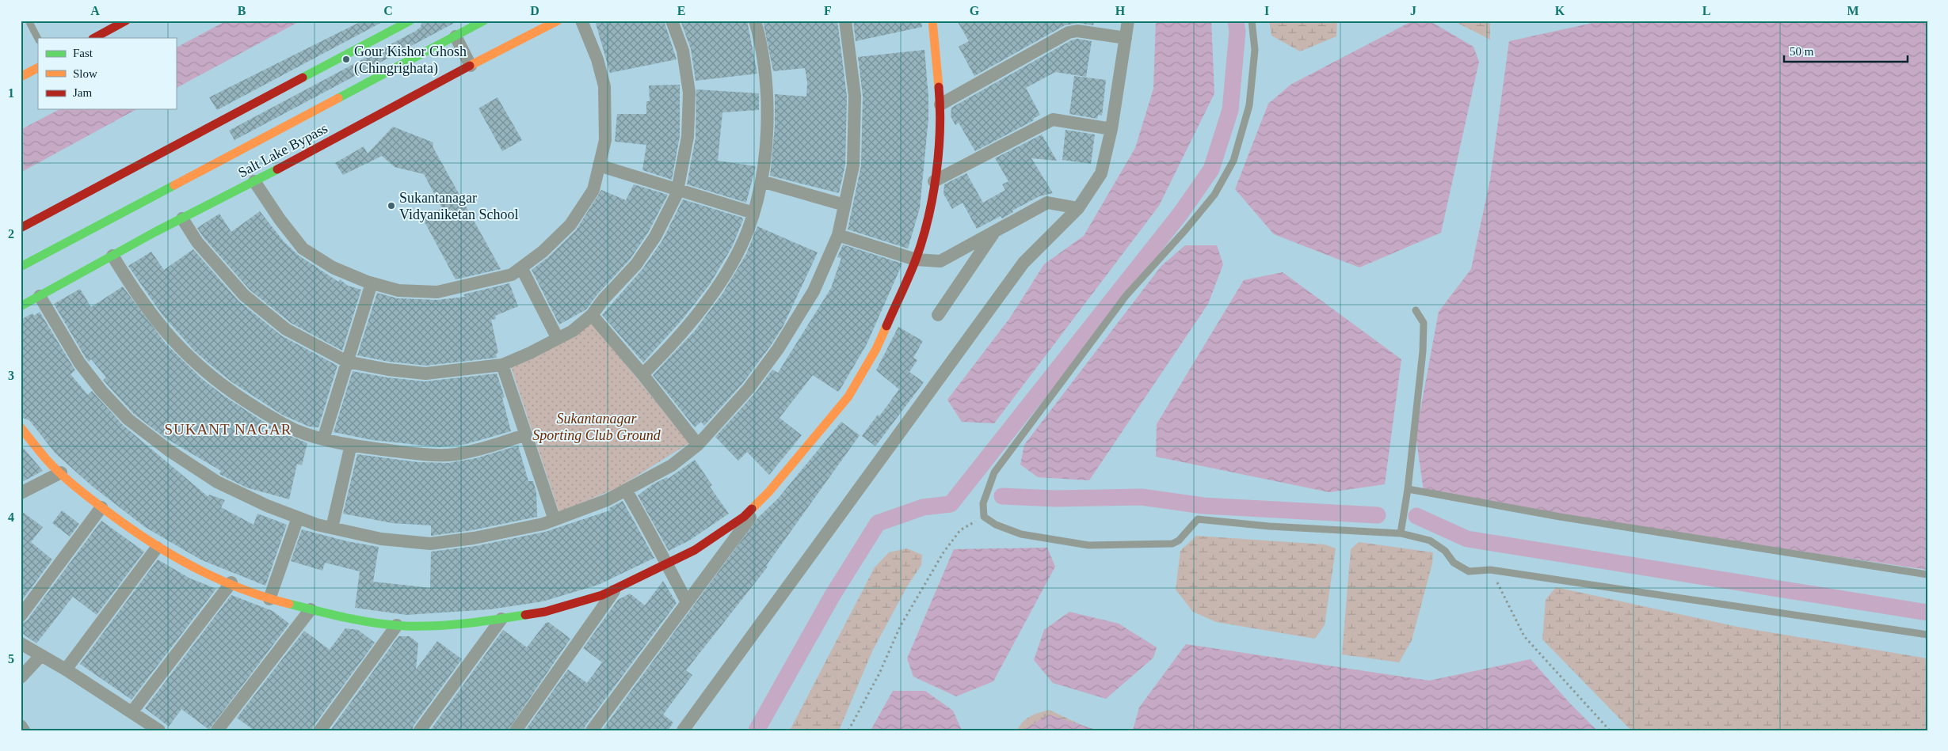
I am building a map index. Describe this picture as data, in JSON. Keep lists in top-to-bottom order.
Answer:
{
  "streets": {
    "main road": ["Salt Lake Bypass"]
  },
  "districts": ["SUKANT NAGAR"],
  "parks": ["Sukantanagar Sporting Club Ground"],
  "places": ["Gour Kishor Ghosh (Chingrighata)", "Sukantanagar Vidyaniketan School"],
  "legend": ["Fast", "Slow", "Jam"],
  "scale_bar": "50 m",
  "grid": {
    "columns": [
      "A",
      "B",
      "C",
      "D",
      "E",
      "F",
      "G",
      "H",
      "I",
      "J",
      "K",
      "L",
      "M"
    ],
    "rows": [
      "1",
      "2",
      "3",
      "4",
      "5"
    ]
  }
}
